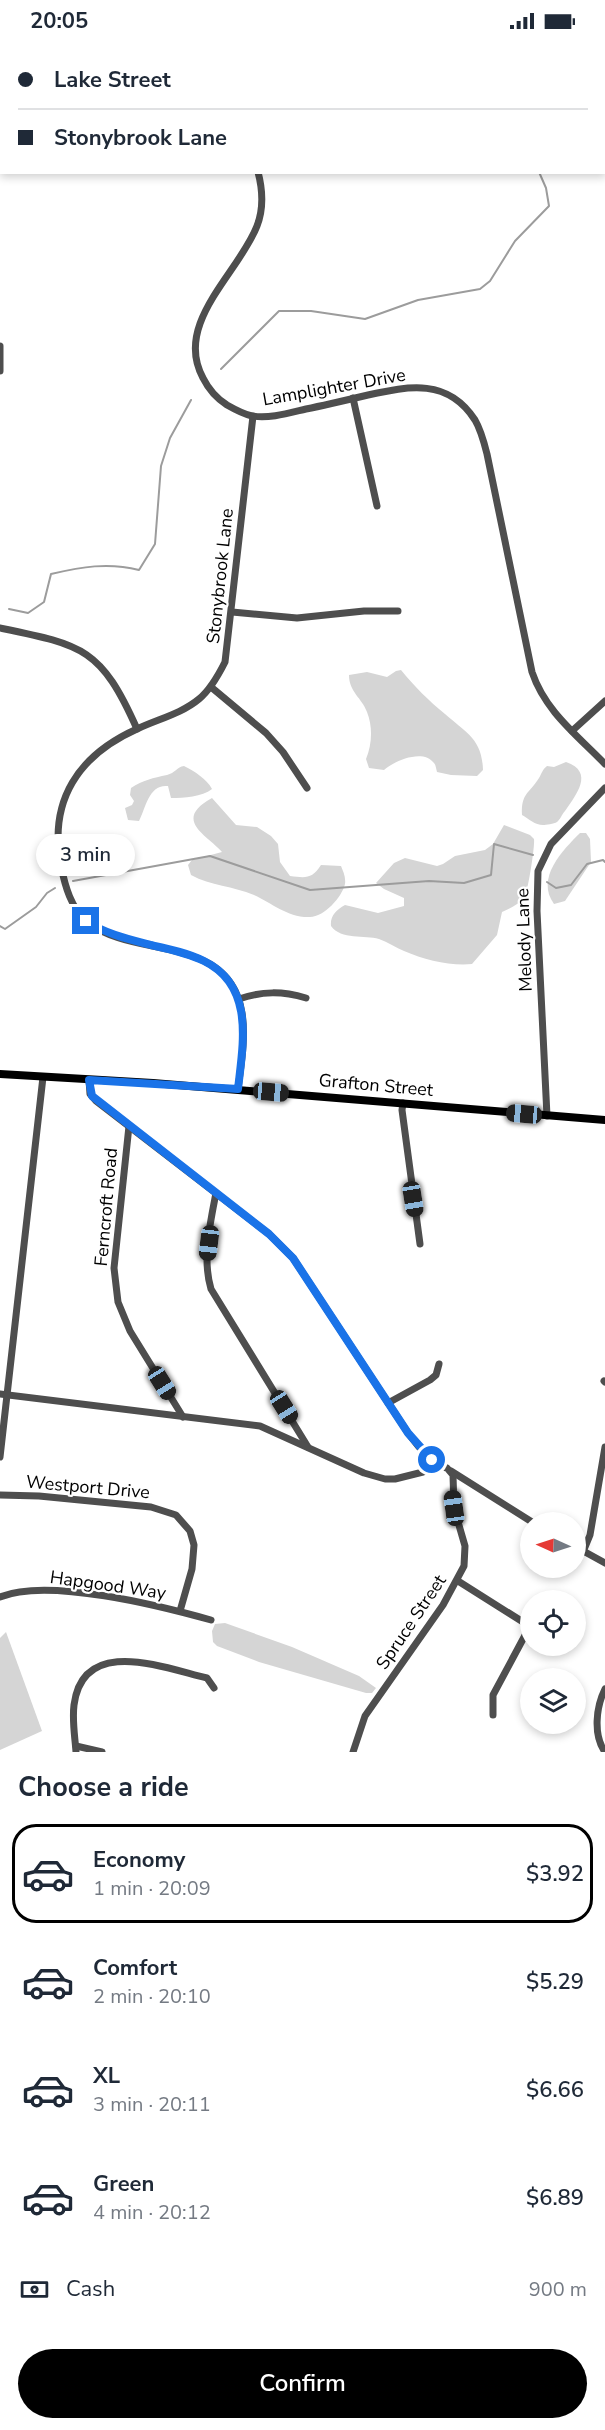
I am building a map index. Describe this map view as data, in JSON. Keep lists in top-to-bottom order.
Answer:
{
  "streets": {
    "main road": ["Grafton Street"],
    "street": [
      "Lamplighter Drive",
      "Stonybrook Lane",
      "Melody Lane",
      "Ferncroft Road",
      "Westport Drive",
      "Hapgood Way",
      "Spruce Street"
    ]
  },
  "crossings": [
    ["Lamplighter Drive", "Stonybrook Lane"],
    ["Stonybrook Lane", "Grafton Street"],
    ["Melody Lane", "Grafton Street"],
    ["Westport Drive", "Hapgood Way"]
  ],
  "north": "left",
  "page": {
    "status": "20:05",
    "banner": ["Lake Street", "Stonybrook Lane"],
    "bubble": "3 min",
    "heading": "Choose a ride",
    "list": [
      {
        "name": "Economy",
        "note": "1 min · 20:09",
        "value": "$3.92"
      },
      {
        "name": "Comfort",
        "note": "2 min · 20:10",
        "value": "$5.29"
      },
      {
        "name": "XL",
        "note": "3 min · 20:11",
        "value": "$6.66"
      },
      {
        "name": "Green",
        "note": "4 min · 20:12",
        "value": "$6.89"
      }
    ],
    "pay": ["Cash", "900 m"],
    "buttons": "Confirm"
  }
}
